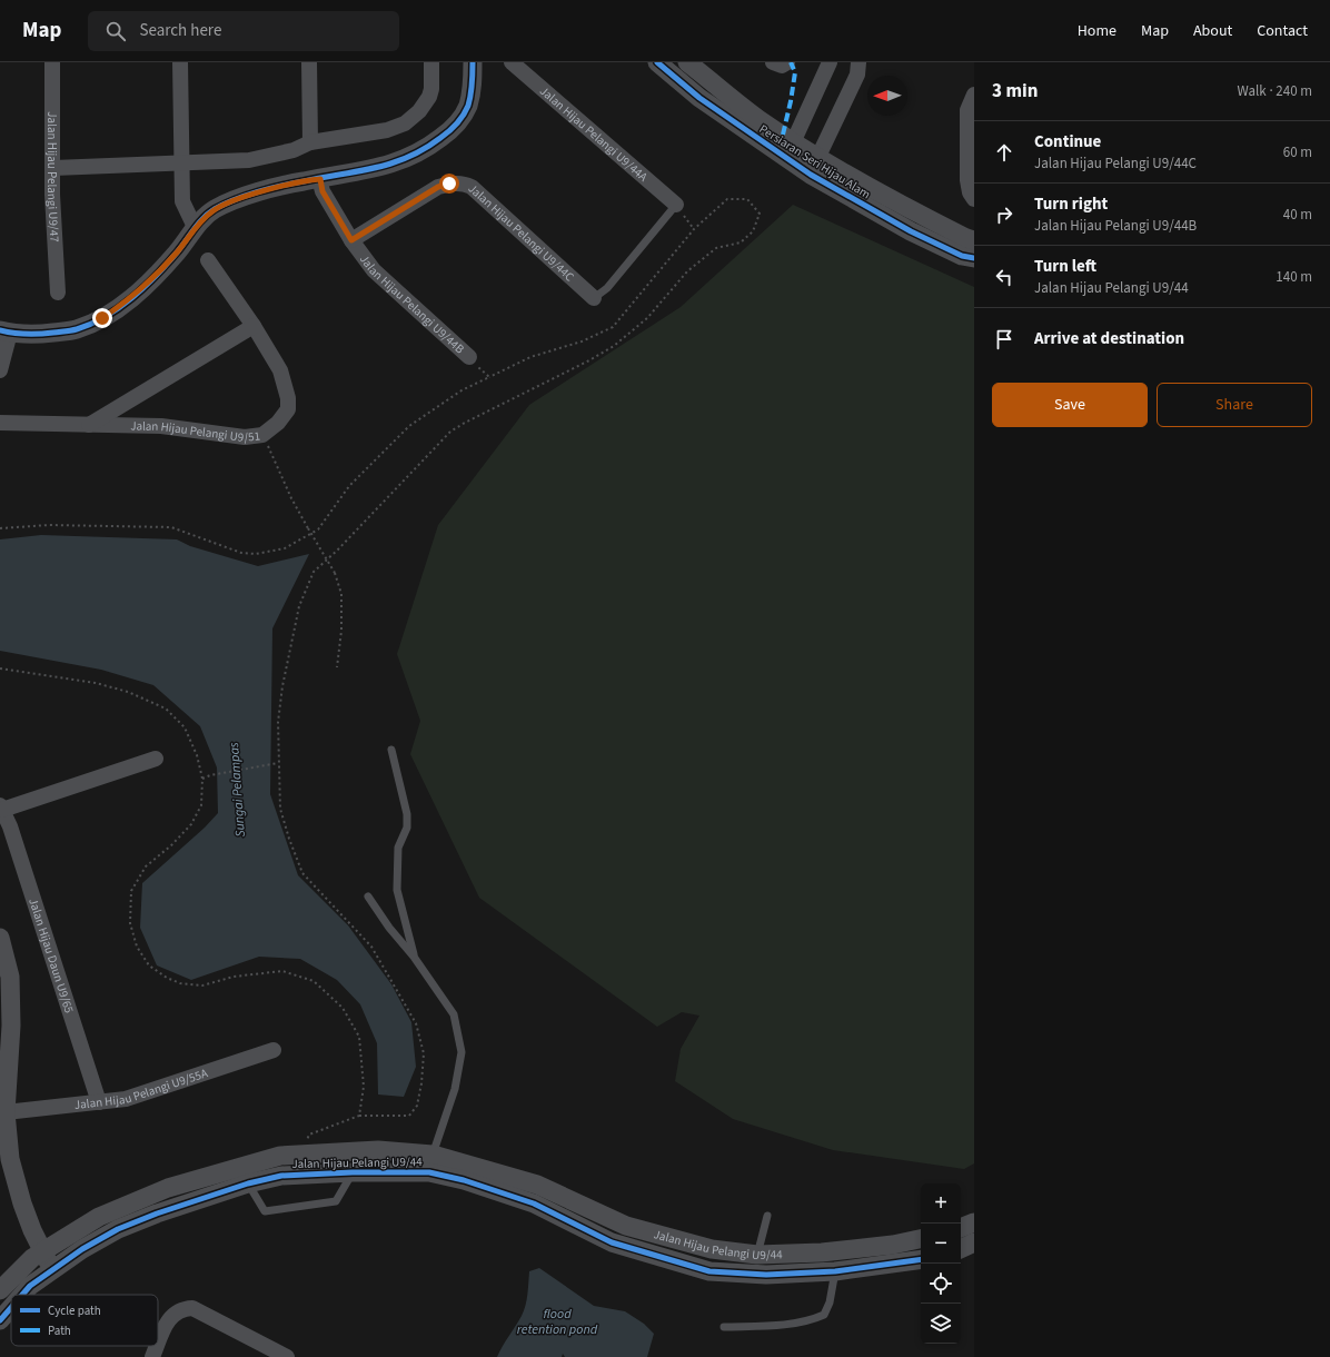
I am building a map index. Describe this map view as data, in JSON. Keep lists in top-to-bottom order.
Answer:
{
  "streets": {
    "street": [
      "Jalan Hijau Pelangi U9/44A",
      "Persiaran Seri Hijau Alam",
      "Jalan Hijau Pelangi U9/47",
      "Jalan Hijau Pelangi U9/44C",
      "Jalan Hijau Pelangi U9/44B",
      "Jalan Hijau Pelangi U9/51",
      "Jalan Hijau Daun U9/65",
      "Jalan Hijau Pelangi U9/55A",
      "Jalan Hijau Pelangi U9/44"
    ]
  },
  "crossings": [
    ["Jalan Hijau Pelangi U9/44C", "Jalan Hijau Pelangi U9/44B"],
    ["Jalan Hijau Daun U9/65", "Jalan Hijau Pelangi U9/55A"]
  ],
  "water": ["Sungai Pelampas", "flood retention pond"],
  "legend": ["Cycle path", "Path"],
  "north": "left",
  "page": {
    "header": "Map",
    "search": "Search here",
    "nav": [
      "Home",
      "Map",
      "About",
      "Contact"
    ],
    "heading": ["3 min", "Walk · 240 m"],
    "list": [
      ["Continue", "Jalan Hijau Pelangi U9/44C", "60 m"],
      ["Turn right", "Jalan Hijau Pelangi U9/44B", "40 m"],
      ["Turn left", "Jalan Hijau Pelangi U9/44", "140 m"],
      "Arrive at destination"
    ],
    "buttons": ["Save", "Share"],
    "map_buttons": ["+", "−"]
  }
}
